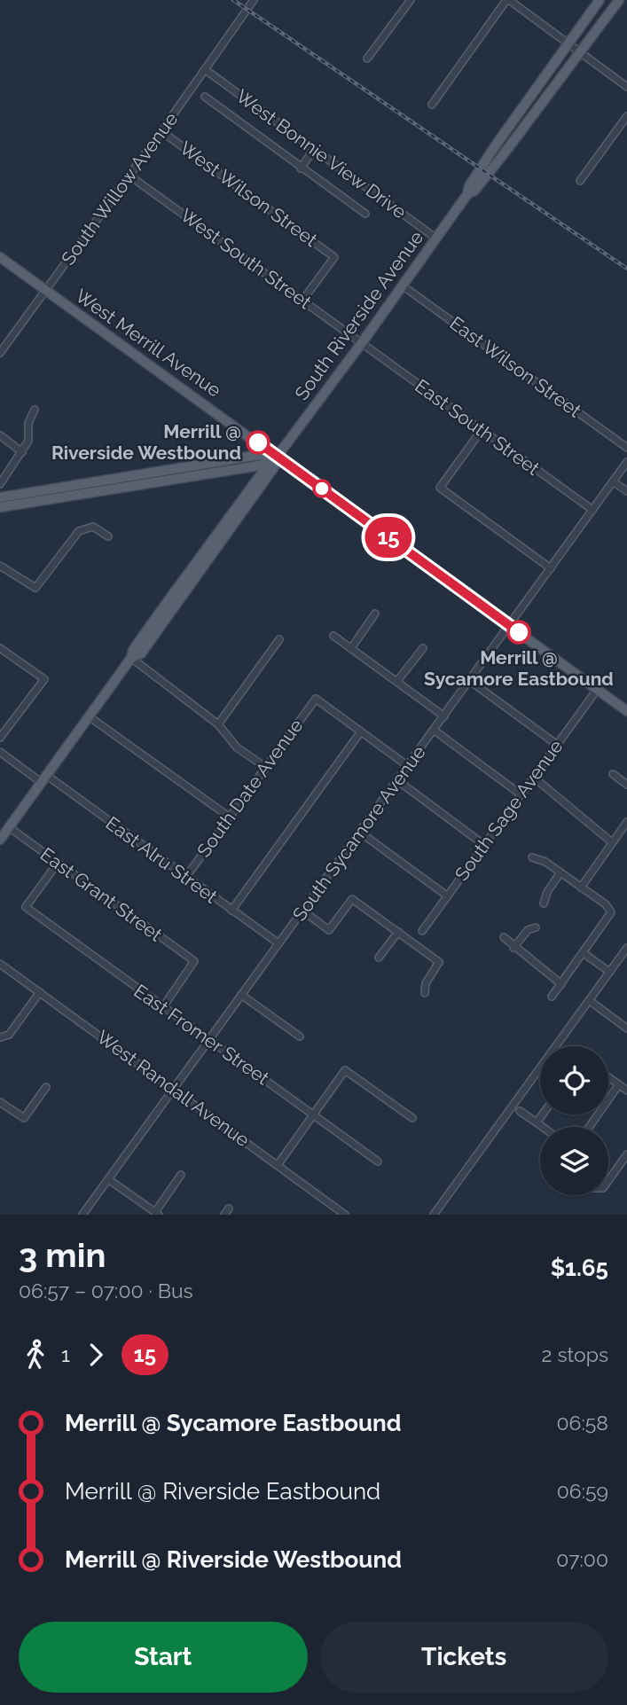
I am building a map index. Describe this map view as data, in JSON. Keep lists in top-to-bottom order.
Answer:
{
  "streets": {
    "main road": ["South Riverside Avenue", "West Merrill Avenue"],
    "street": [
      "West Bonnie View Drive",
      "South Willow Avenue",
      "West Wilson Street",
      "West South Street",
      "East Wilson Street",
      "East South Street",
      "South Date Avenue",
      "South Sage Avenue",
      "South Sycamore Avenue",
      "East Alru Street",
      "East Grant Street",
      "East Fromer Street",
      "West Randall Avenue"
    ]
  },
  "crossings": [
    ["West Bonnie View Drive", "South Willow Avenue"],
    ["West Bonnie View Drive", "South Riverside Avenue"],
    ["South Willow Avenue", "West Wilson Street"],
    ["South Willow Avenue", "West South Street"],
    ["South Willow Avenue", "West Merrill Avenue"],
    ["West Wilson Street", "West South Street"],
    ["West South Street", "South Riverside Avenue"],
    ["West South Street", "East South Street"],
    ["South Riverside Avenue", "West Merrill Avenue"],
    ["South Riverside Avenue", "East Wilson Street"],
    ["South Riverside Avenue", "East South Street"],
    ["South Riverside Avenue", "East Alru Street"],
    ["South Riverside Avenue", "East Grant Street"],
    ["West Merrill Avenue", "South Sage Avenue"],
    ["West Merrill Avenue", "South Sycamore Avenue"],
    ["East South Street", "South Sycamore Avenue"],
    ["South Date Avenue", "East Alru Street"],
    ["South Sycamore Avenue", "East Alru Street"],
    ["South Sycamore Avenue", "East Fromer Street"],
    ["South Sycamore Avenue", "West Randall Avenue"],
    ["East Grant Street", "East Fromer Street"]
  ],
  "places": ["Merrill @ Riverside Westbound", "Merrill @ Sycamore Eastbound"],
  "lines": ["bus line 15"],
  "page": {
    "on_map": "15",
    "heading": ["3 min", "06:57 – 07:00 · Bus", "$1.65"],
    "legs": ["1", "15", "2 stops"],
    "list": [
      {
        "name": "Merrill @ Sycamore Eastbound",
        "value": "06:58"
      },
      {
        "name": "Merrill @ Riverside Eastbound",
        "value": "06:59"
      },
      {
        "name": "Merrill @ Riverside Westbound",
        "value": "07:00"
      }
    ],
    "buttons": ["Start", "Tickets"]
  }
}
